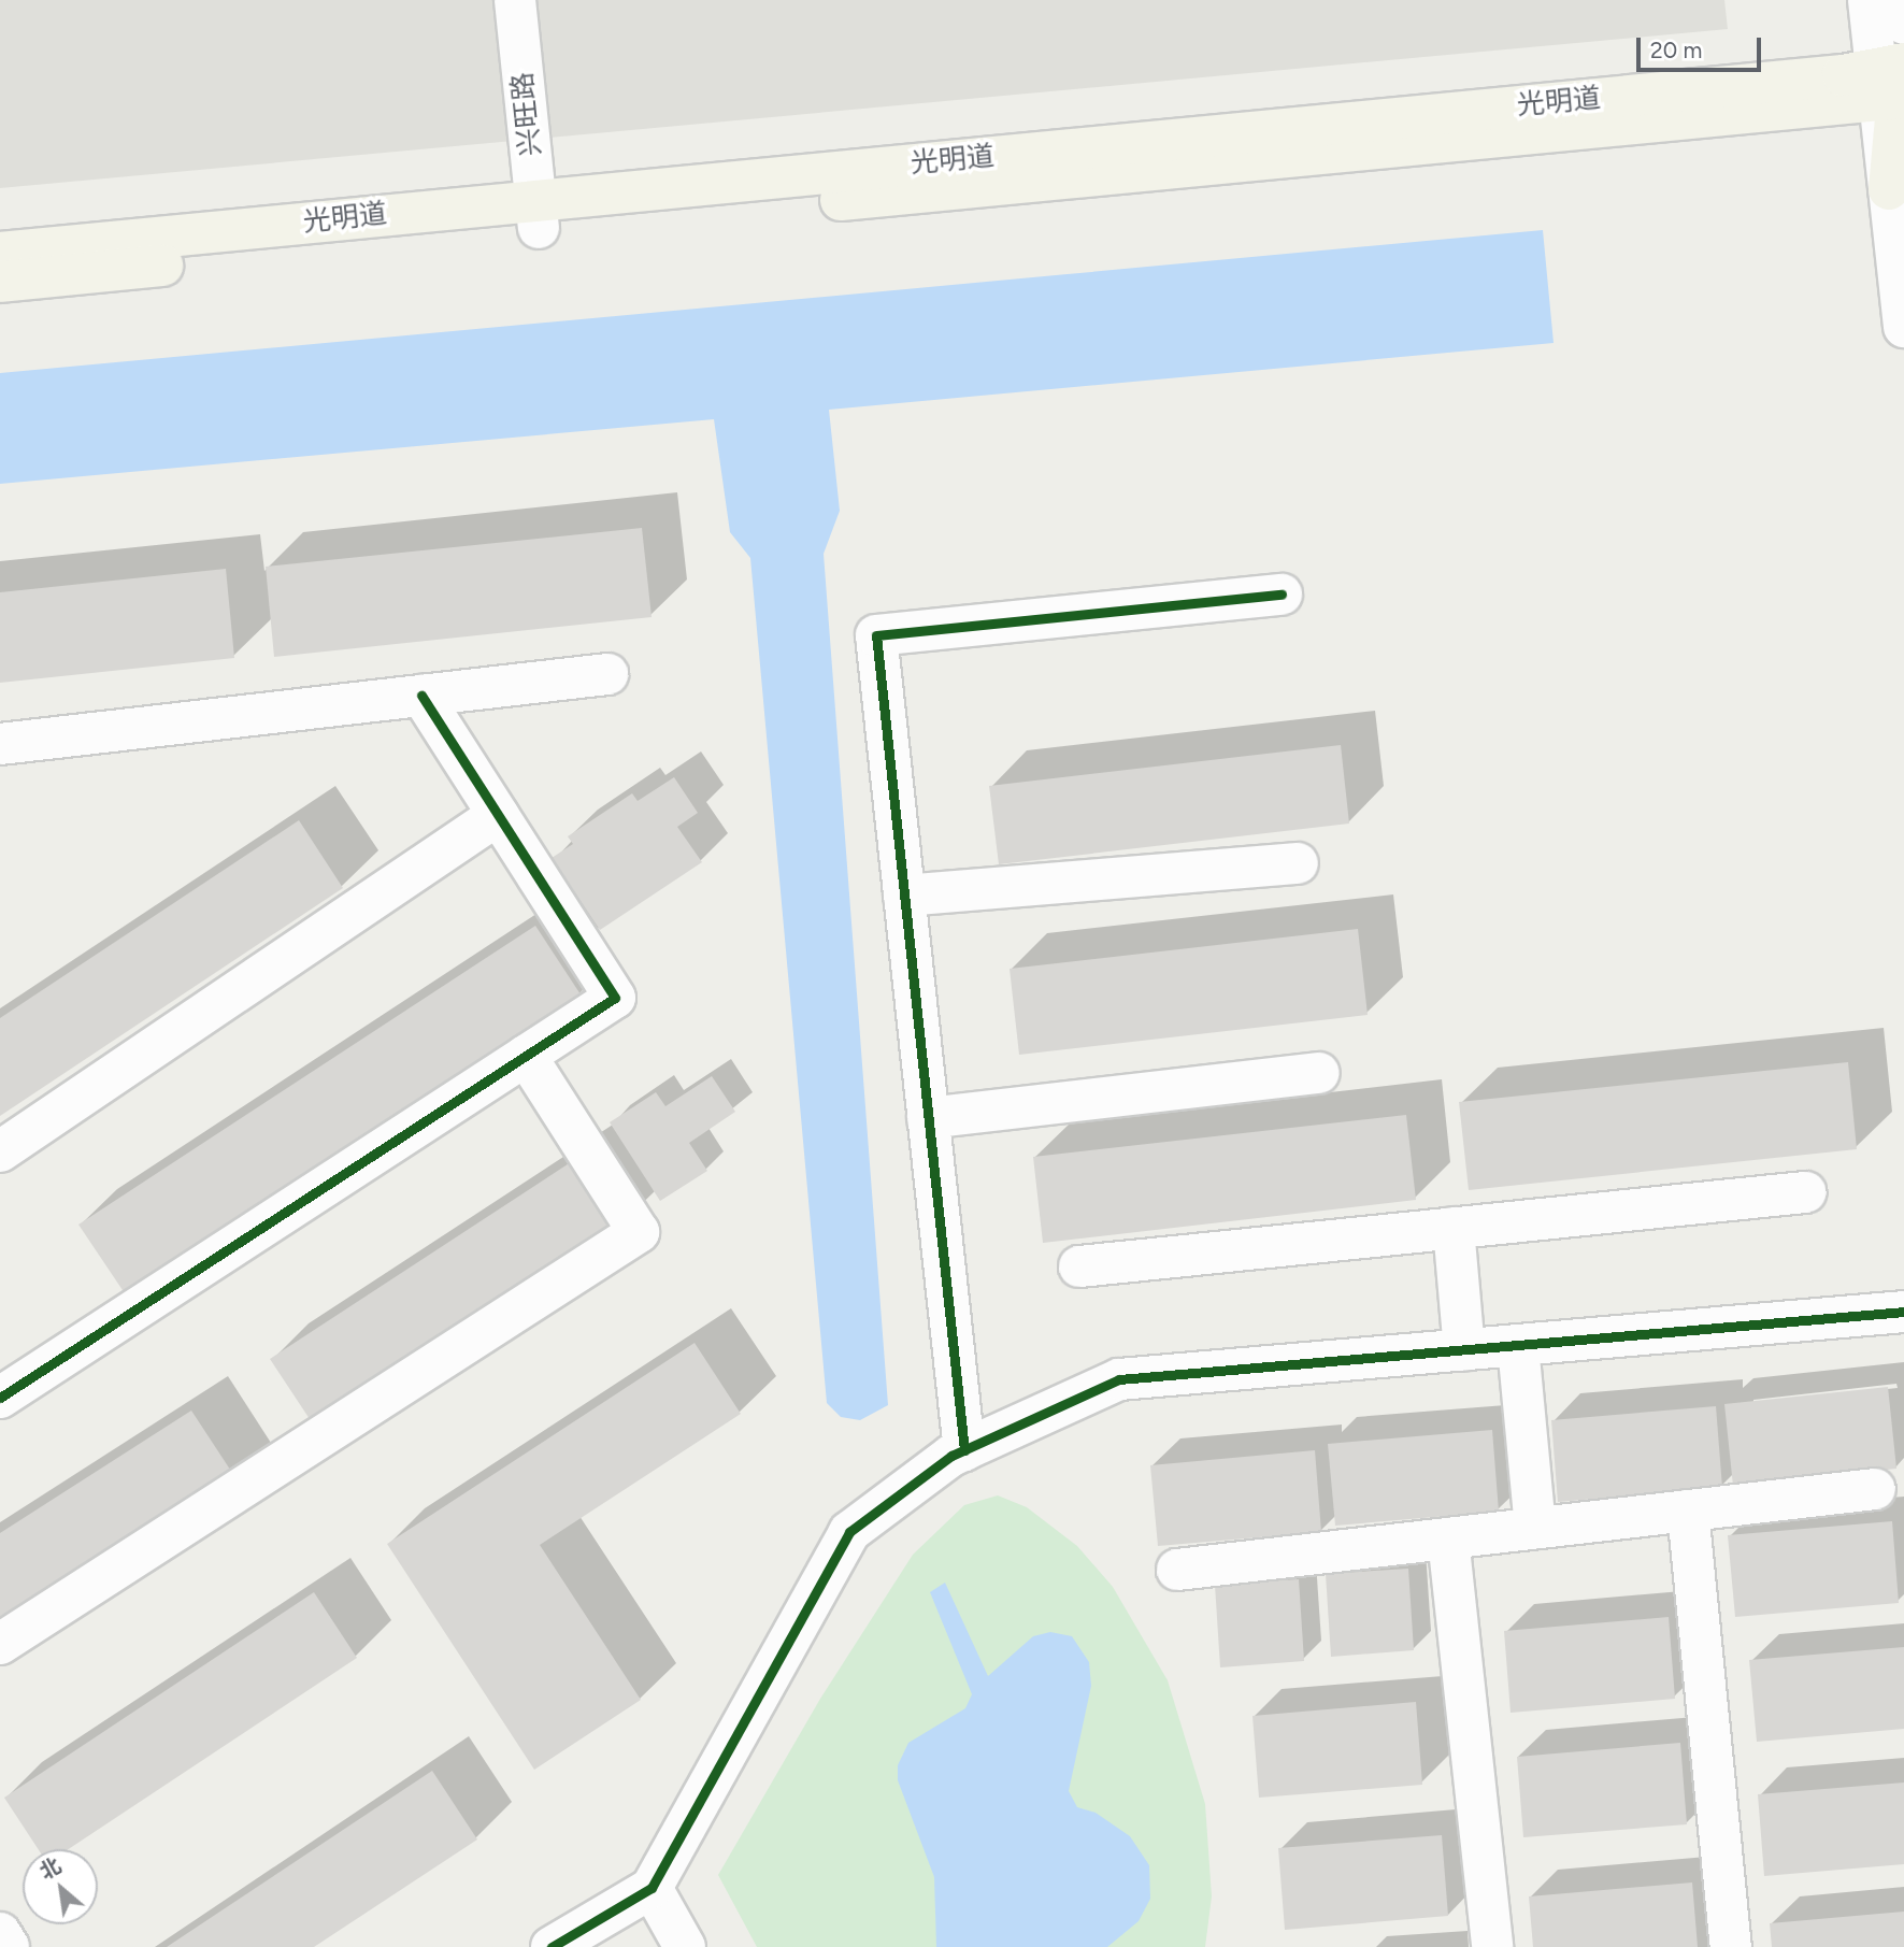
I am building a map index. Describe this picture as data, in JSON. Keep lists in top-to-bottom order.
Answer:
{
  "streets": {
    "main road": ["光明道"],
    "street": ["兴旺路"]
  },
  "crossings": [
    ["光明道", "兴旺路"]
  ],
  "scale_bar": "20 m",
  "north": "top left"
}
